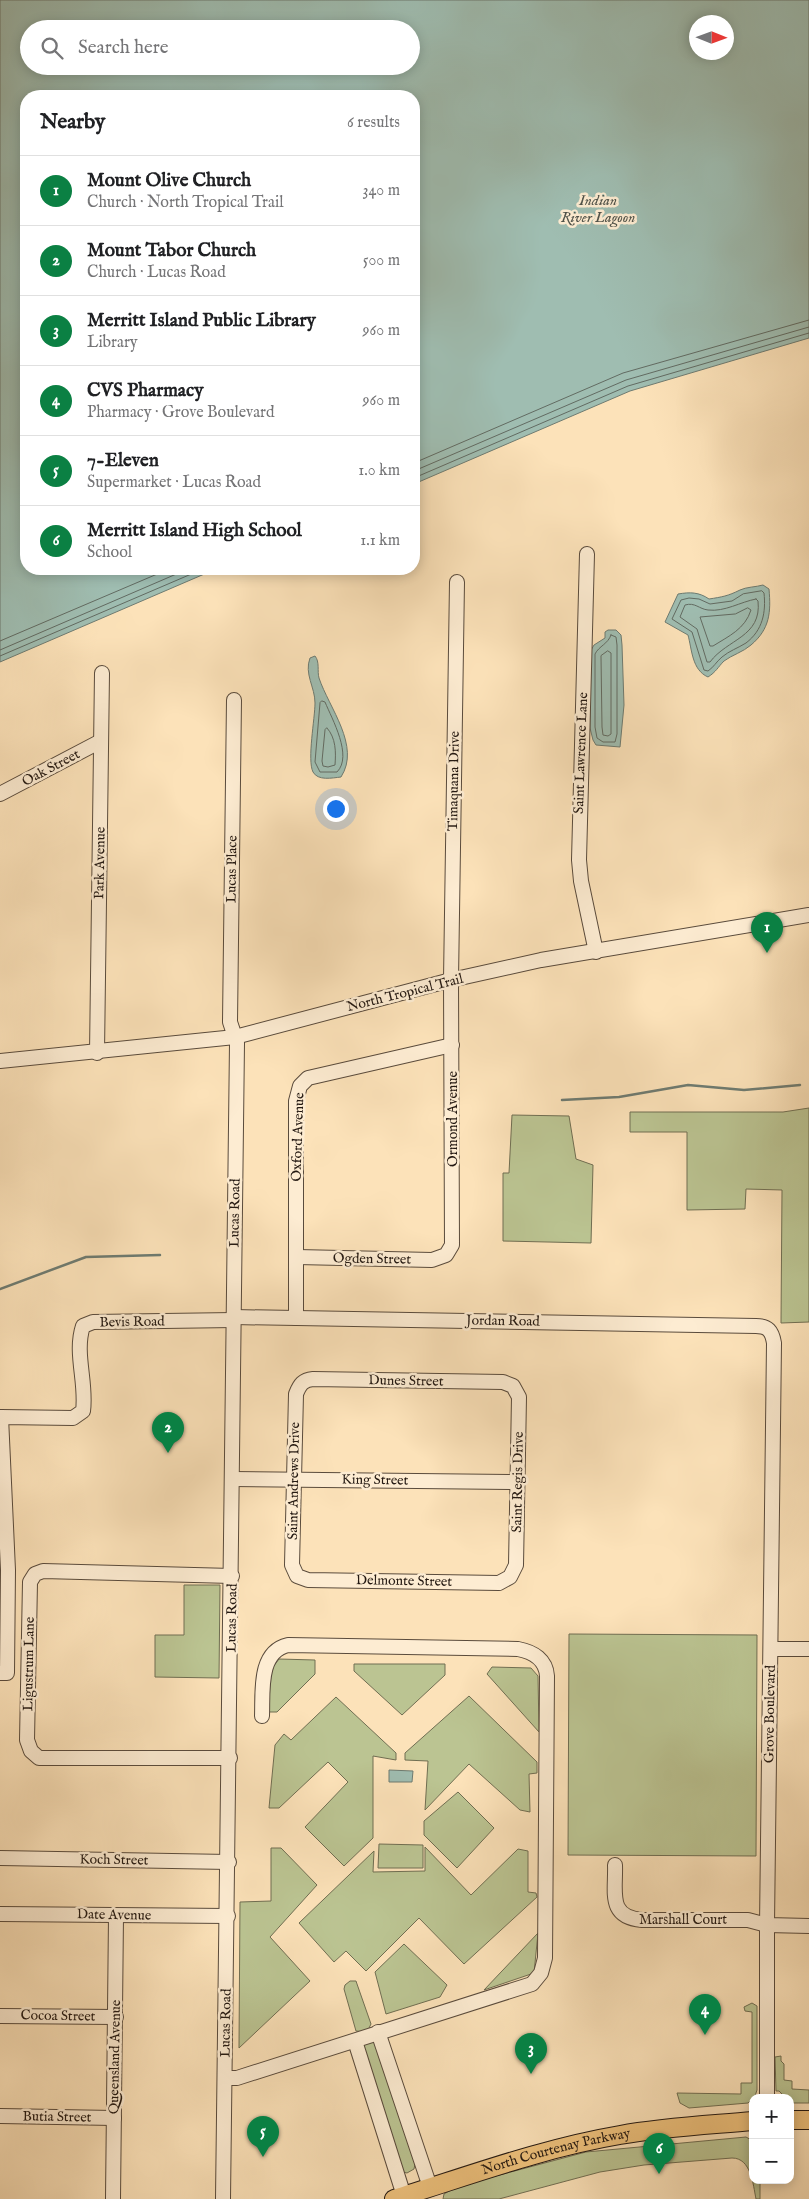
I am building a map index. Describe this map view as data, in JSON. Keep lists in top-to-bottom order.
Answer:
{
  "streets": {
    "main road": ["North Courtenay Parkway"],
    "street": [
      "Saint Lawrence Lane",
      "Oak Street",
      "Timaquana Drive",
      "Park Avenue",
      "Lucas Place",
      "North Tropical Trail",
      "Ormond Avenue",
      "Oxford Avenue",
      "Lucas Road",
      "Ogden Street",
      "Jordan Road",
      "Bevis Road",
      "Dunes Street",
      "King Street",
      "Saint Andrews Drive",
      "Saint Regis Drive",
      "Delmonte Street",
      "Ligustrum Lane",
      "Grove Boulevard",
      "Koch Street",
      "Date Avenue",
      "Marshall Court",
      "Cocoa Street",
      "Queensland Avenue",
      "Butia Street"
    ]
  },
  "crossings": [
    ["Saint Lawrence Lane", "North Tropical Trail"],
    ["Oak Street", "Park Avenue"],
    ["Timaquana Drive", "North Tropical Trail"],
    ["Timaquana Drive", "Ormond Avenue"],
    ["Park Avenue", "North Tropical Trail"],
    ["Lucas Place", "North Tropical Trail"],
    ["Lucas Place", "Lucas Road"],
    ["North Tropical Trail", "Ormond Avenue"],
    ["North Tropical Trail", "Lucas Road"],
    ["Ormond Avenue", "Oxford Avenue"],
    ["Ormond Avenue", "Ogden Street"],
    ["Oxford Avenue", "Ogden Street"],
    ["Oxford Avenue", "Jordan Road"],
    ["Lucas Road", "Jordan Road"],
    ["Lucas Road", "Bevis Road"],
    ["Lucas Road", "King Street"],
    ["Lucas Road", "Ligustrum Lane"],
    ["Lucas Road", "Koch Street"],
    ["Lucas Road", "Date Avenue"],
    ["Jordan Road", "Bevis Road"],
    ["Jordan Road", "Grove Boulevard"],
    ["Dunes Street", "Saint Andrews Drive"],
    ["Dunes Street", "Saint Regis Drive"],
    ["King Street", "Saint Andrews Drive"],
    ["King Street", "Saint Regis Drive"],
    ["Saint Andrews Drive", "Delmonte Street"],
    ["Saint Regis Drive", "Delmonte Street"],
    ["Grove Boulevard", "Marshall Court"],
    ["Date Avenue", "Queensland Avenue"],
    ["Cocoa Street", "Queensland Avenue"],
    ["Queensland Avenue", "Butia Street"]
  ],
  "water": ["Indian River Lagoon"],
  "north": "right",
  "page": {
    "search": "Search here",
    "heading": ["Nearby", "6 results"],
    "list": [
      {
        "mark": "1",
        "name": "Mount Olive Church",
        "note": "Church · North Tropical Trail",
        "value": "340 m"
      },
      {
        "mark": "2",
        "name": "Mount Tabor Church",
        "note": "Church · Lucas Road",
        "value": "500 m"
      },
      {
        "mark": "3",
        "name": "Merritt Island Public Library",
        "note": "Library",
        "value": "960 m"
      },
      {
        "mark": "4",
        "name": "CVS Pharmacy",
        "note": "Pharmacy · Grove Boulevard",
        "value": "960 m"
      },
      {
        "mark": "5",
        "name": "7-Eleven",
        "note": "Supermarket · Lucas Road",
        "value": "1.0 km"
      },
      {
        "mark": "6",
        "name": "Merritt Island High School",
        "note": "School",
        "value": "1.1 km"
      }
    ],
    "pins": [
      "1",
      "2",
      "4",
      "3",
      "5",
      "6"
    ],
    "map_buttons": ["+", "−"]
  }
}
